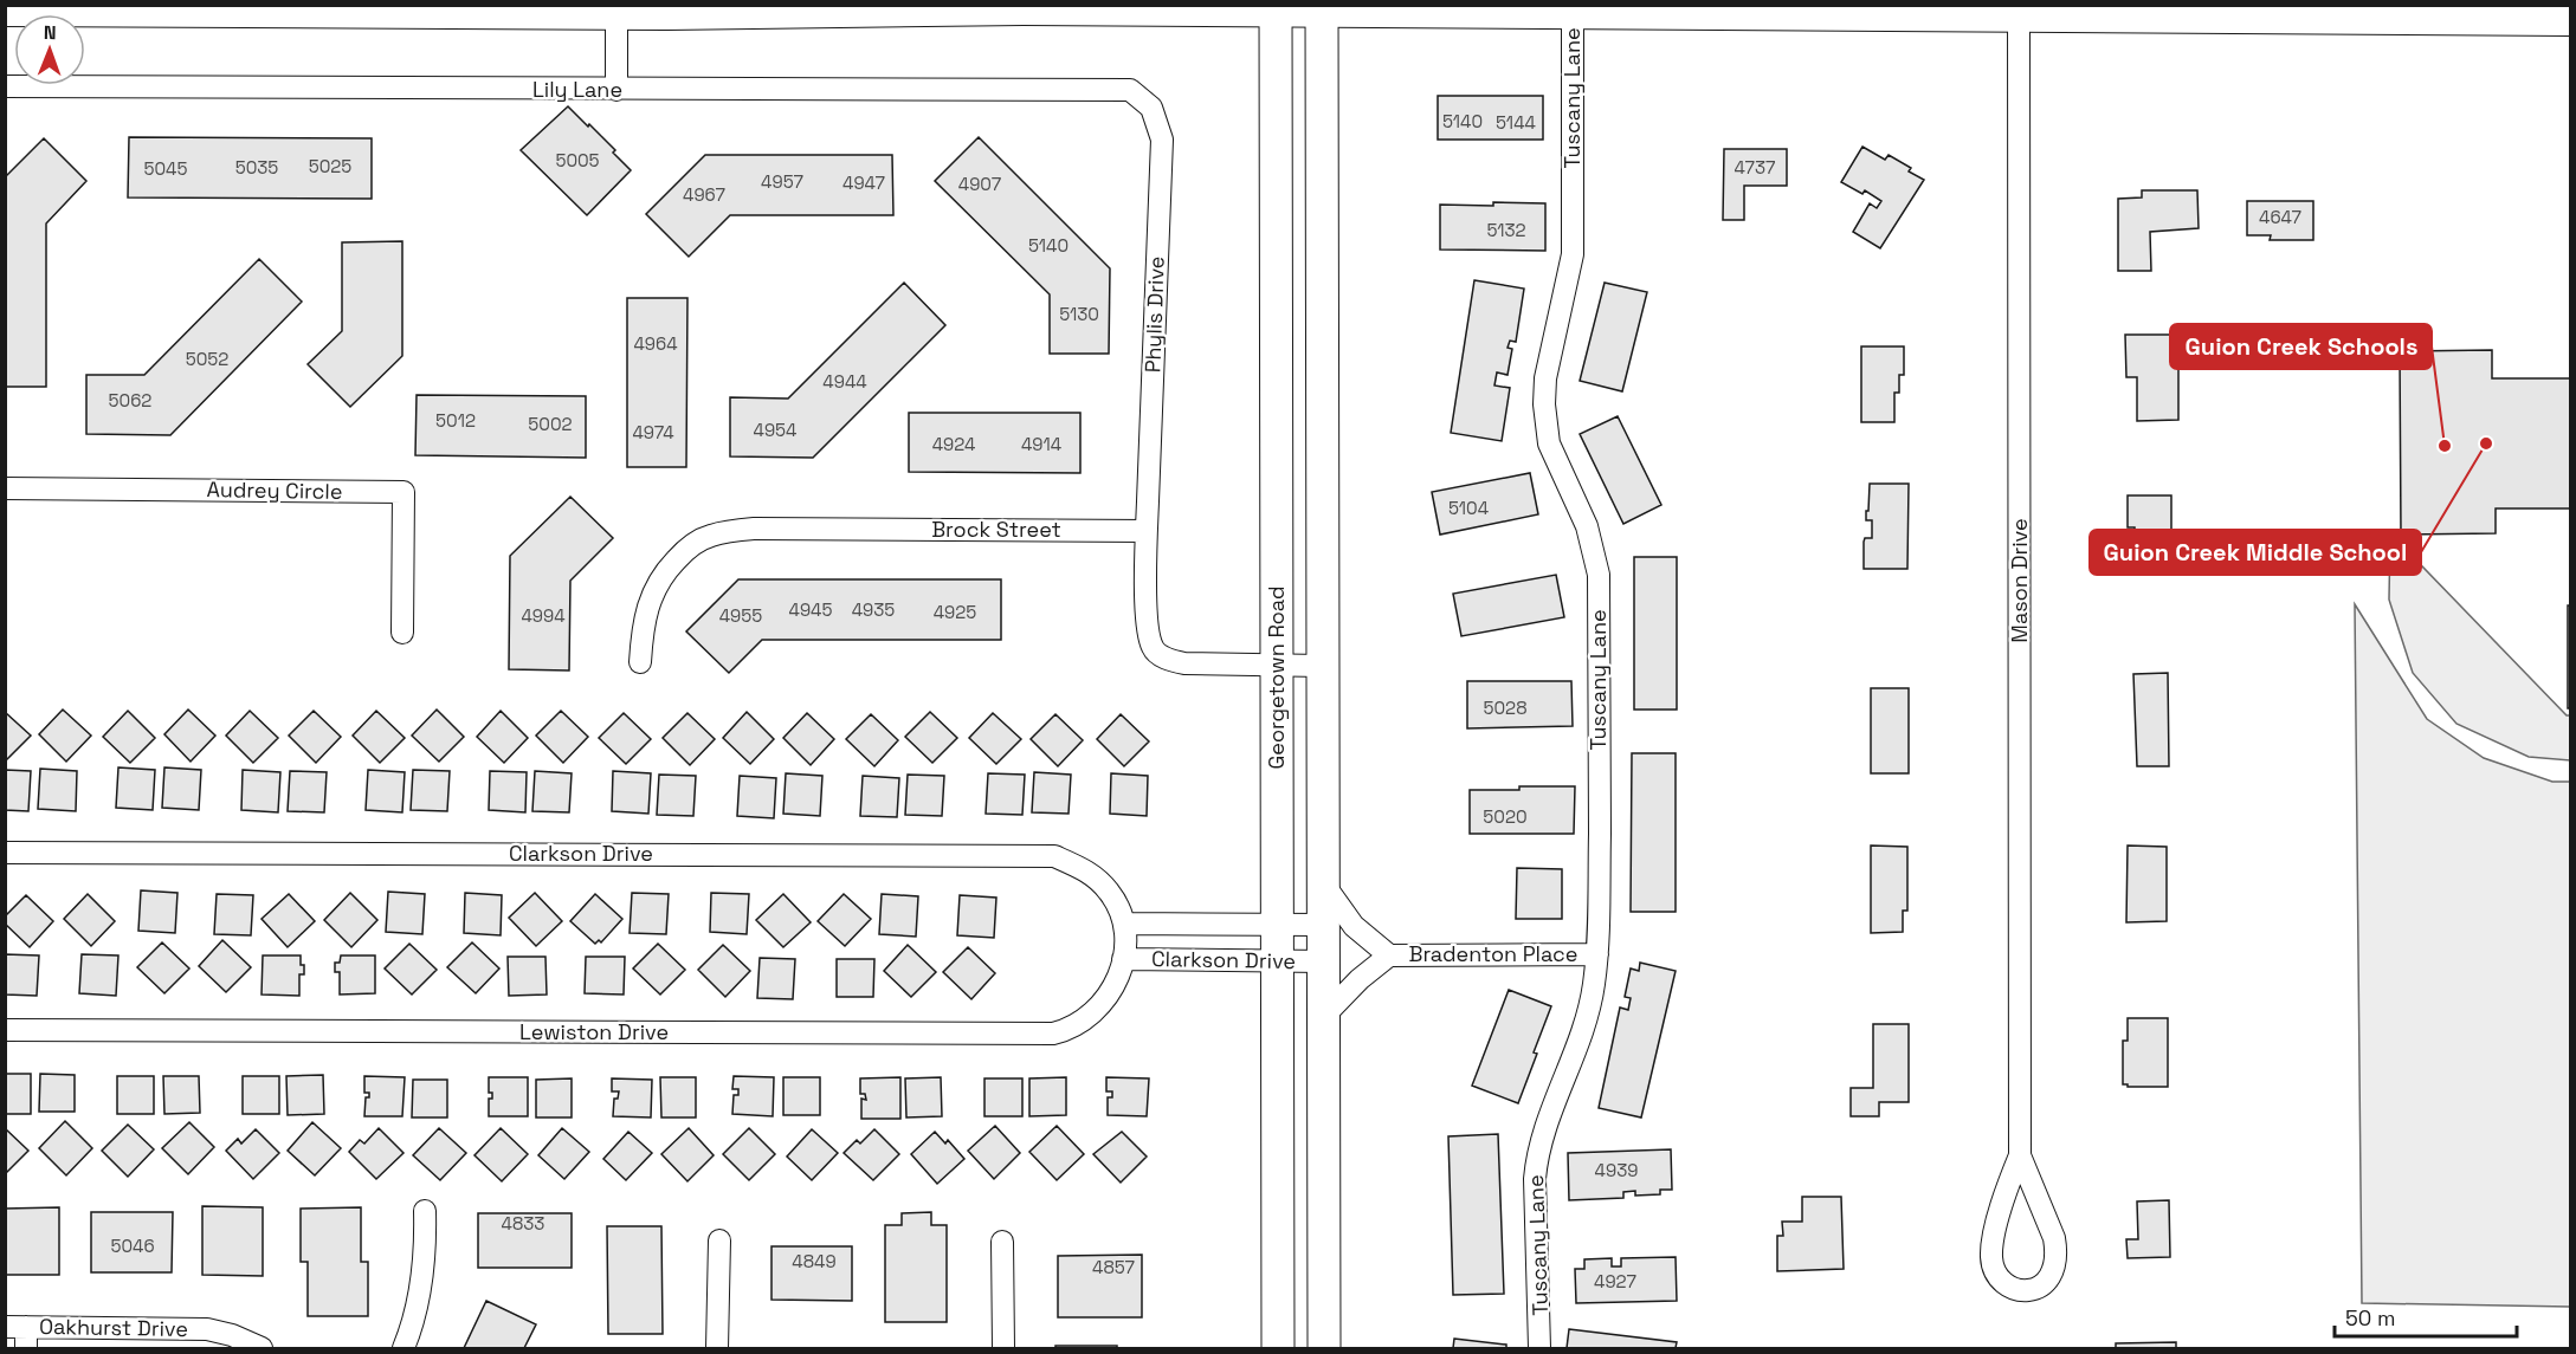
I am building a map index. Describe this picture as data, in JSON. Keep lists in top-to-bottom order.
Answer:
{
  "streets": {
    "main road": ["Georgetown Road"],
    "street": [
      "Lily Lane",
      "Tuscany Lane",
      "Phylis Drive",
      "Audrey Circle",
      "Brock Street",
      "Mason Drive",
      "Clarkson Drive",
      "Bradenton Place",
      "Lewiston Drive",
      "Oakhurst Drive"
    ]
  },
  "crossings": [
    ["Lily Lane", "Phylis Drive"],
    ["Tuscany Lane", "Bradenton Place"],
    ["Phylis Drive", "Brock Street"],
    ["Georgetown Road", "Clarkson Drive"],
    ["Clarkson Drive", "Lewiston Drive"]
  ],
  "places": ["Guion Creek Middle School", "Guion Creek Schools"],
  "house_numbers": [
    "5140",
    "5144",
    "5005",
    "5025",
    "5035",
    "4737",
    "5045",
    "4957",
    "4947",
    "4907",
    "4967",
    "4647",
    "5132",
    "5140",
    "5130",
    "4964",
    "5052",
    "4944",
    "5062",
    "5012",
    "5002",
    "4954",
    "4974",
    "4924",
    "4914",
    "5104",
    "4945",
    "4935",
    "4925",
    "4994",
    "4955",
    "5028",
    "5020",
    "4939",
    "4833",
    "5046",
    "4849",
    "4857",
    "4927"
  ],
  "scale_bar": "50 m",
  "north": "top"
}
